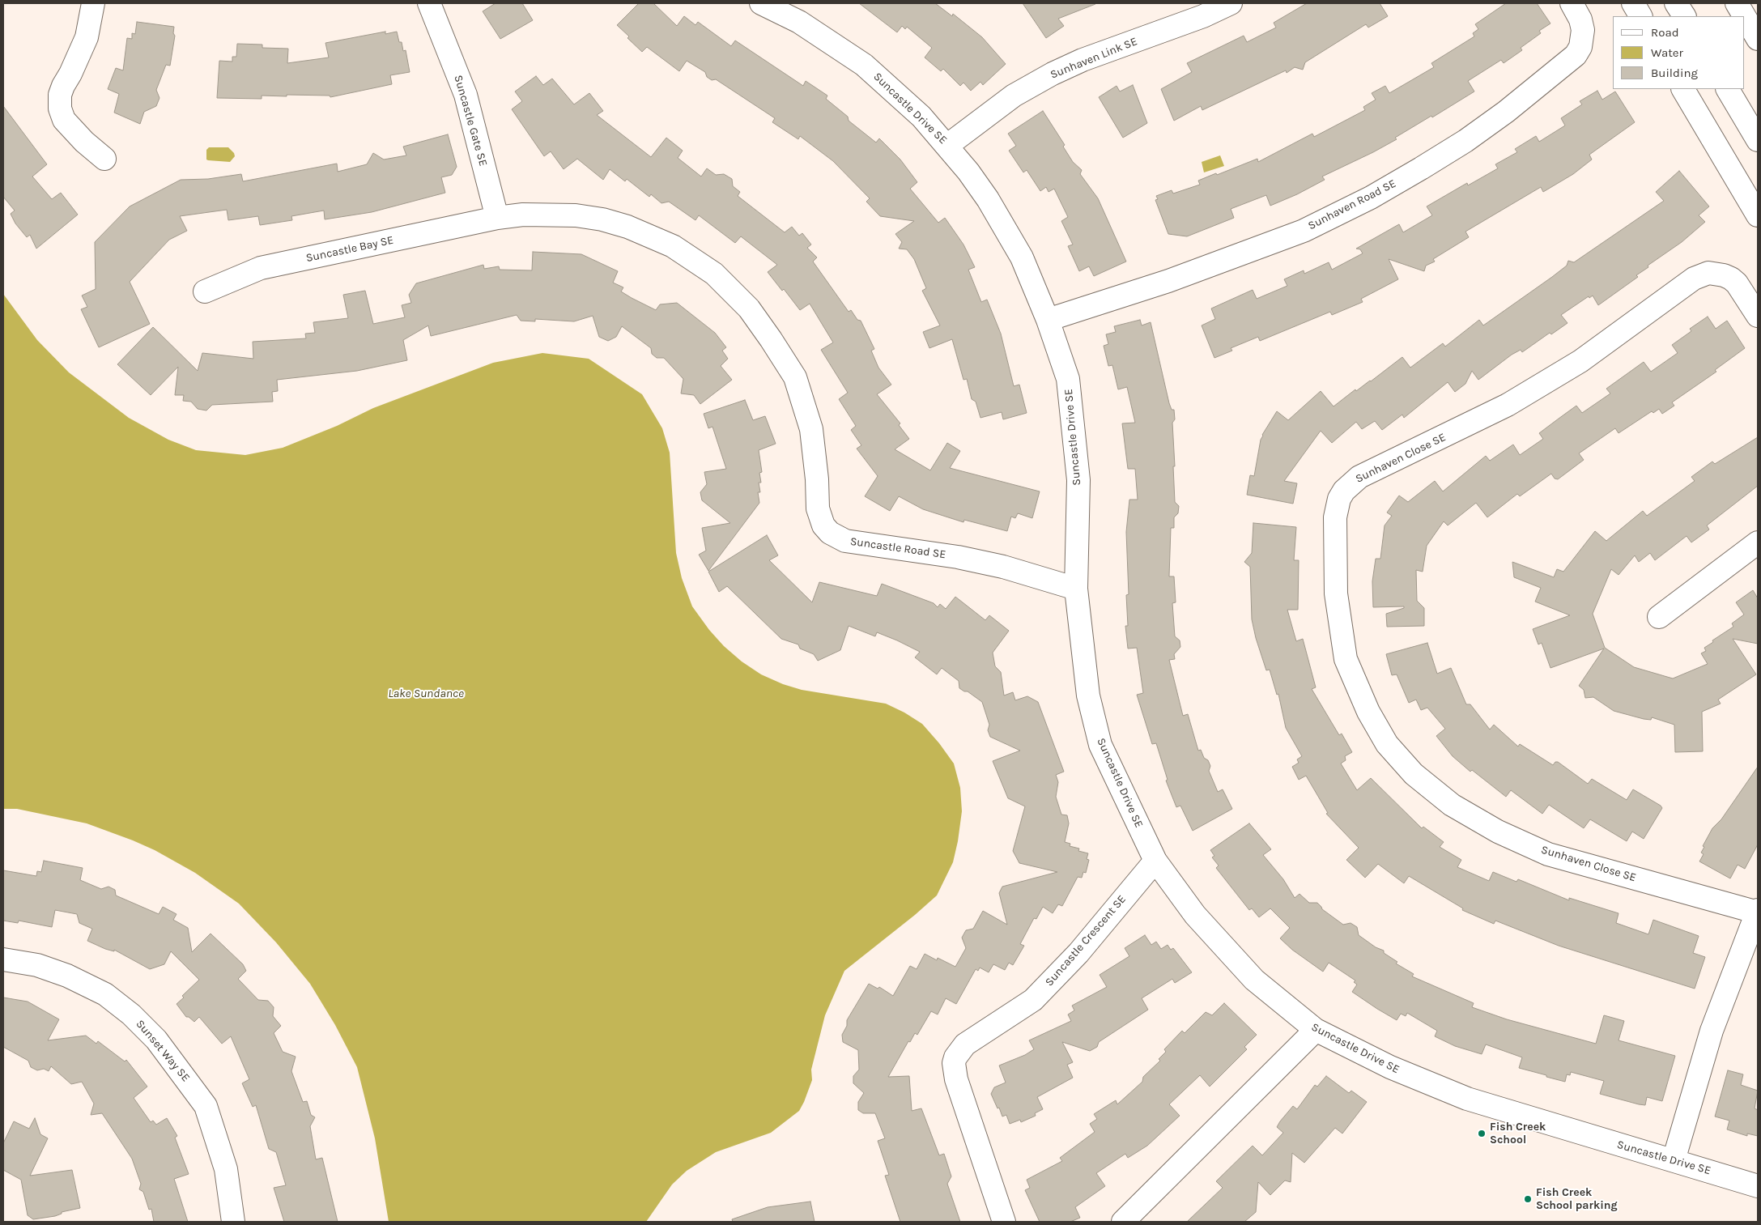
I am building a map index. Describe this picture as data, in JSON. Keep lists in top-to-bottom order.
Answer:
{
  "streets": {
    "street": [
      "Sunhaven Link SE",
      "Suncastle Drive SE",
      "Suncastle Gate SE",
      "Sunhaven Road SE",
      "Suncastle Bay SE",
      "Sunhaven Close SE",
      "Suncastle Road SE",
      "Suncastle Crescent SE",
      "Sunset Way SE"
    ]
  },
  "crossings": [
    ["Sunhaven Link SE", "Suncastle Drive SE"],
    ["Suncastle Drive SE", "Sunhaven Road SE"],
    ["Suncastle Drive SE", "Sunhaven Close SE"],
    ["Suncastle Drive SE", "Suncastle Road SE"],
    ["Suncastle Drive SE", "Suncastle Crescent SE"],
    ["Suncastle Gate SE", "Suncastle Bay SE"],
    ["Suncastle Gate SE", "Suncastle Road SE"],
    ["Suncastle Bay SE", "Suncastle Road SE"]
  ],
  "water": ["Lake Sundance"],
  "places": ["Fish Creek School", "Fish Creek School parking"],
  "legend": ["Road", "Water", "Building"]
}
